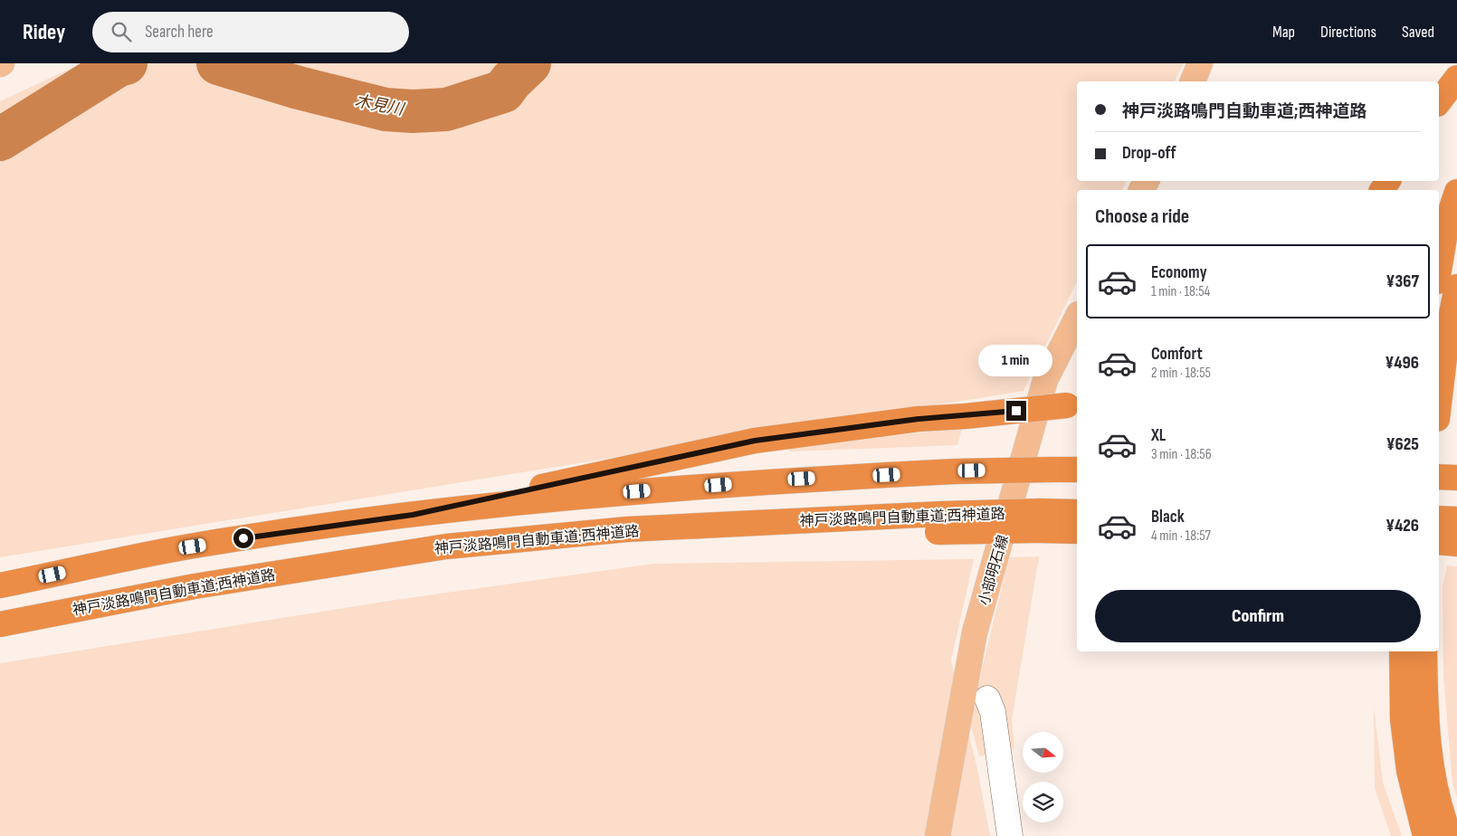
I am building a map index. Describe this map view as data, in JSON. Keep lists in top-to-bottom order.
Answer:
{
  "streets": {
    "highway": ["神戸淡路鳴門自動車道;西神道路"],
    "main road": ["小部明石線"]
  },
  "water": ["木見川"],
  "north": "right",
  "page": {
    "header": "Ridey",
    "search": "Search here",
    "nav": ["Map", "Directions", "Saved"],
    "banner": ["神戸淡路鳴門自動車道;西神道路", "Drop-off"],
    "heading": "Choose a ride",
    "list": [
      {
        "name": "Economy",
        "note": "1 min · 18:54",
        "value": "¥367"
      },
      {
        "name": "Comfort",
        "note": "2 min · 18:55",
        "value": "¥496"
      },
      {
        "name": "XL",
        "note": "3 min · 18:56",
        "value": "¥625"
      },
      {
        "name": "Black",
        "note": "4 min · 18:57",
        "value": "¥426"
      }
    ],
    "bubble": "1 min",
    "buttons": "Confirm"
  }
}
